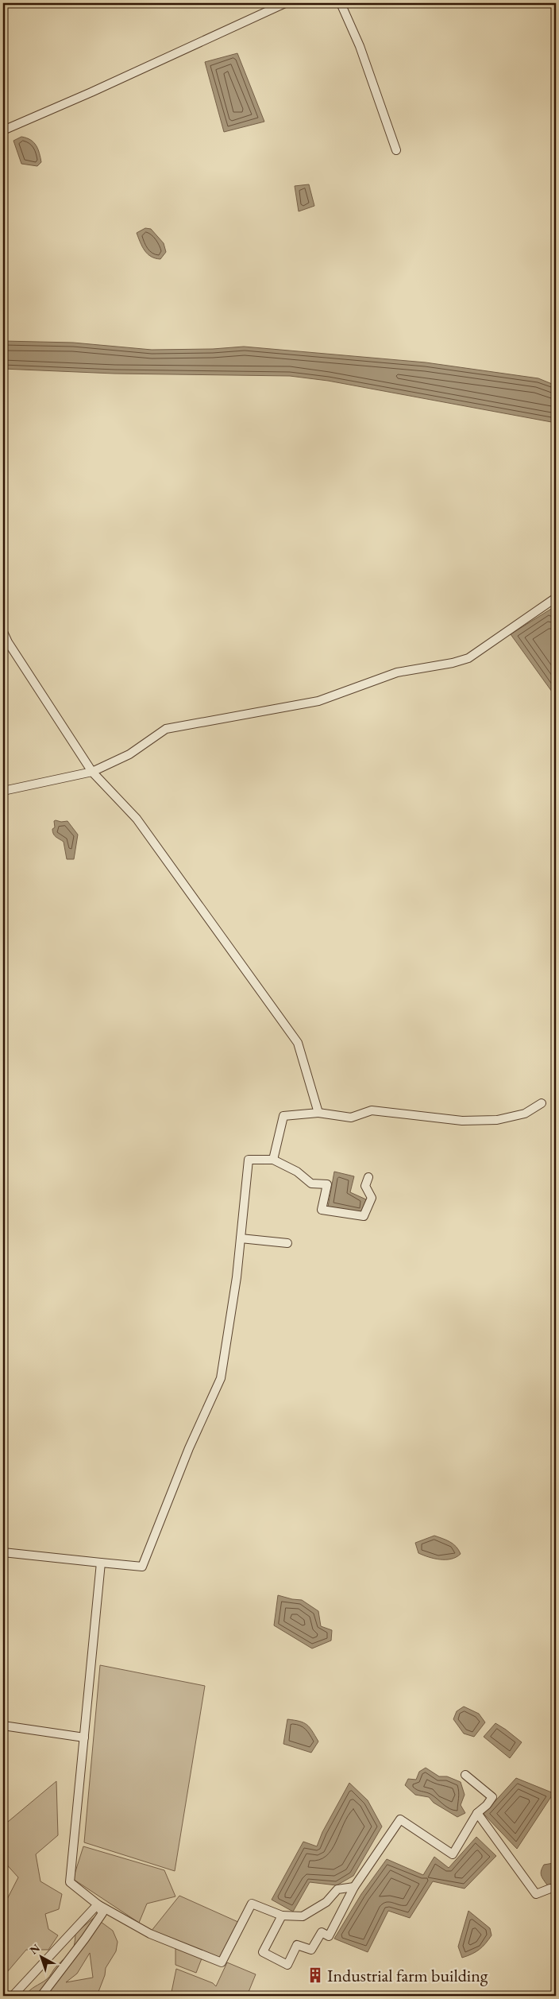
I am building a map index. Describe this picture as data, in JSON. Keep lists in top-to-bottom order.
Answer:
{
  "places": {
    "building": ["Industrial farm building"]
  },
  "north": "top left"
}
